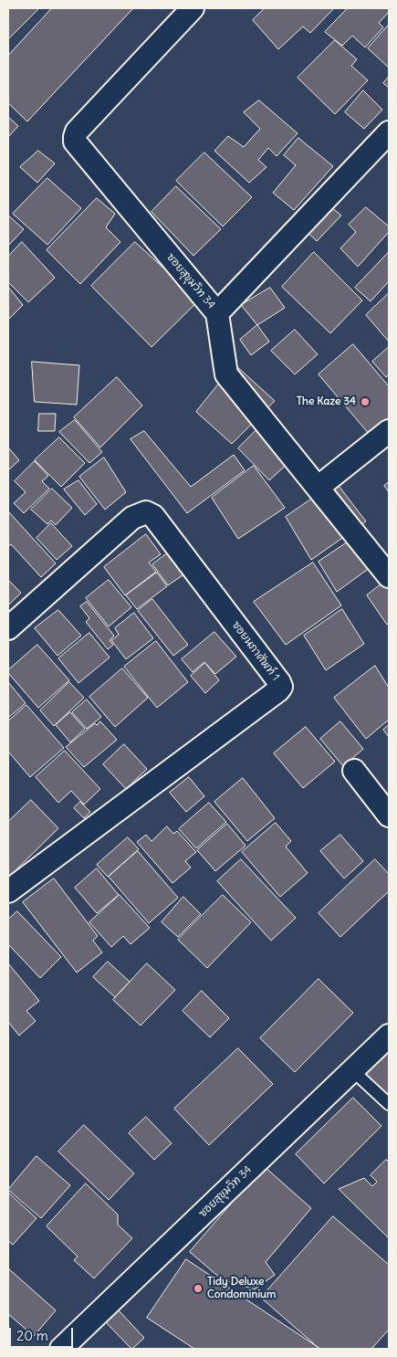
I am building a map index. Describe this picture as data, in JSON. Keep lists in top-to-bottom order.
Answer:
{
  "streets": {
    "street": ["ซอยสุขุมวิท 34", "ซอยนภาศัพท์ 1"]
  },
  "places": ["The Kaze 34", "Tidy Deluxe Condominium"],
  "scale_bar": "20 m"
}
